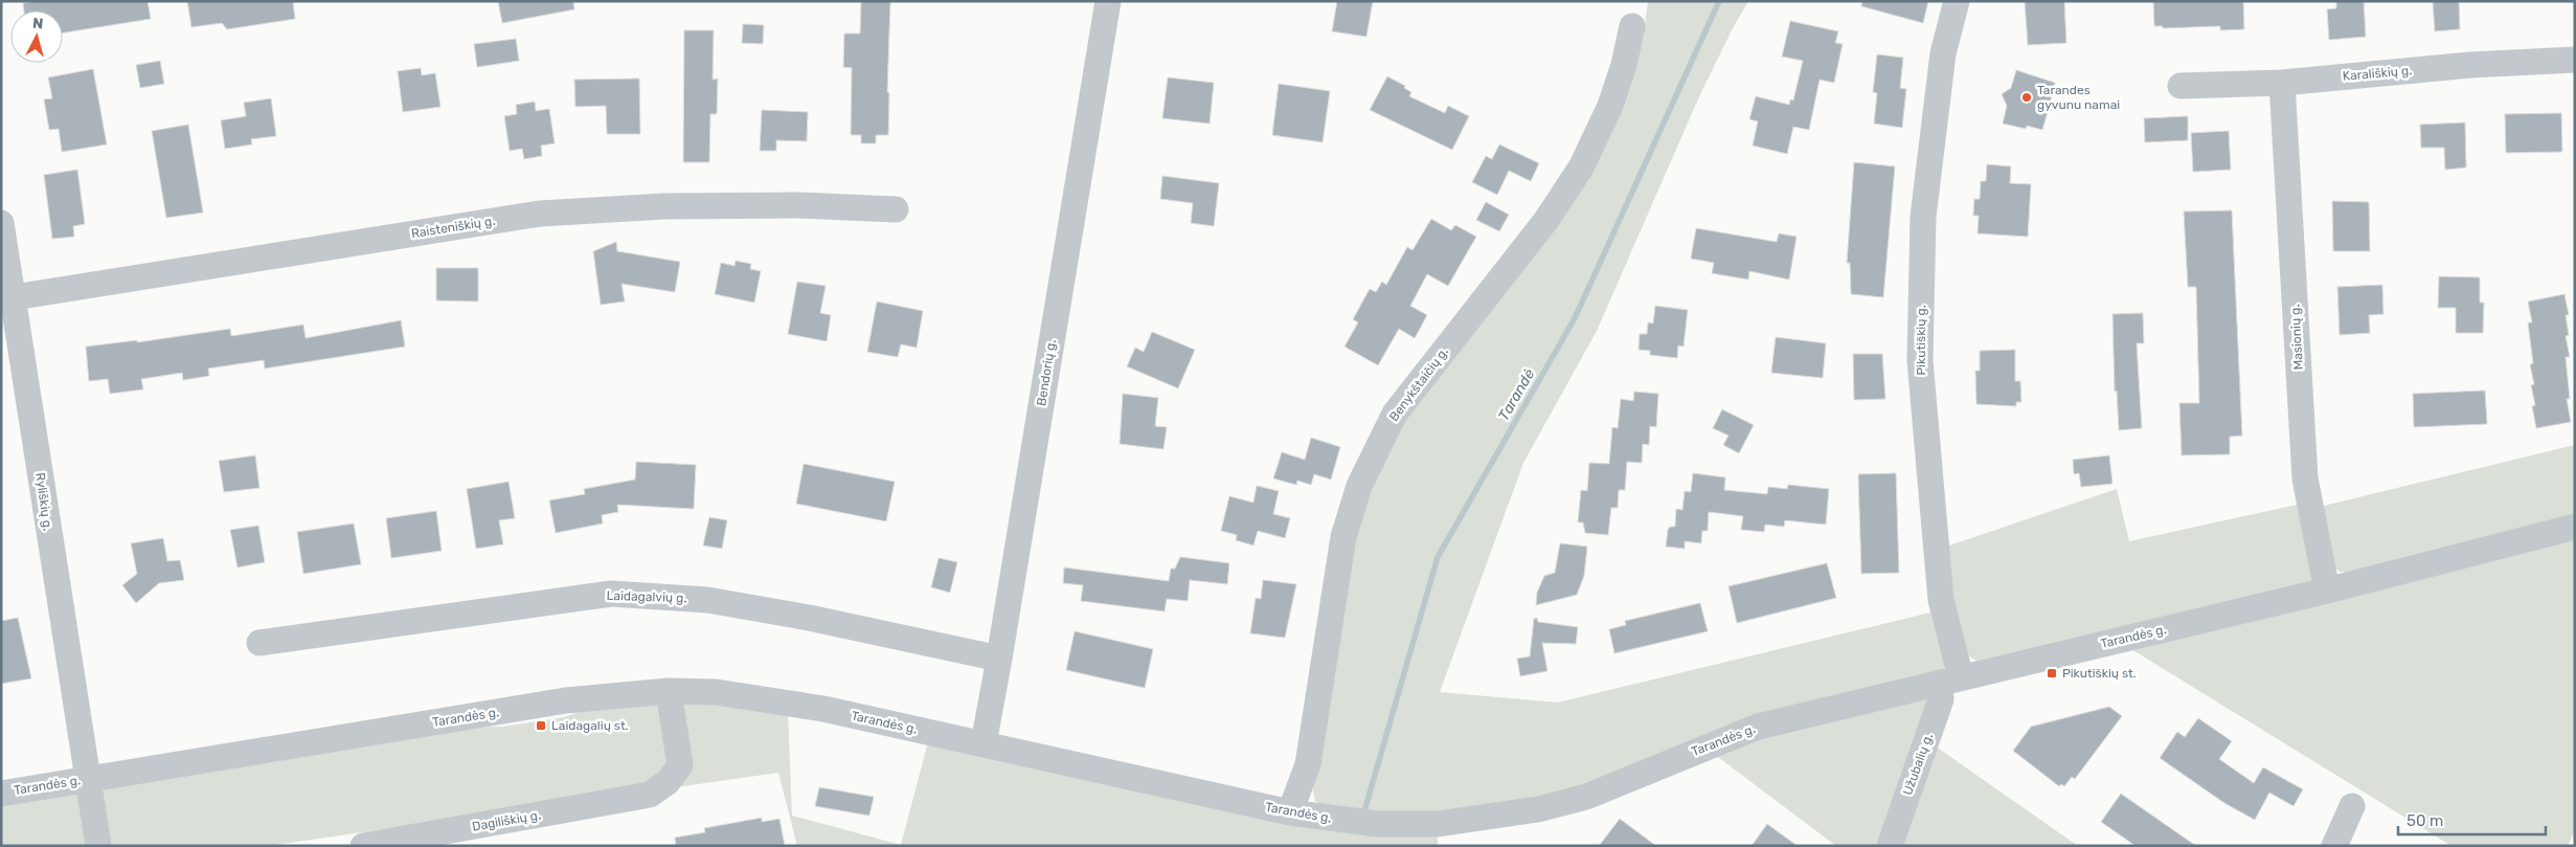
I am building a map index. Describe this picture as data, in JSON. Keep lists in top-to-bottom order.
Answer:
{
  "streets": {
    "street": [
      "Karališkių g.",
      "Raisteniškių g.",
      "Masionių g.",
      "Pikutiškių g.",
      "Bendorių g.",
      "Benykštaičių g.",
      "Ryliškių g.",
      "Laidagalvių g.",
      "Tarandės g.",
      "Užubalių g.",
      "Dagiliškių g."
    ]
  },
  "crossings": [
    ["Karališkių g.", "Masionių g."],
    ["Raisteniškių g.", "Ryliškių g."],
    ["Masionių g.", "Tarandės g."],
    ["Pikutiškių g.", "Tarandės g."],
    ["Pikutiškių g.", "Užubalių g."],
    ["Bendorių g.", "Laidagalvių g."],
    ["Bendorių g.", "Tarandės g."],
    ["Benykštaičių g.", "Tarandės g."],
    ["Ryliškių g.", "Tarandės g."],
    ["Tarandės g.", "Užubalių g."],
    ["Tarandės g.", "Dagiliškių g."]
  ],
  "water": ["Tarandė"],
  "places": {
    "other": ["Tarandes gyvunu namai"],
    "transit": ["Pikutiškių st.", "Laidagalių st."]
  },
  "scale_bar": "50 m",
  "north": "top"
}
